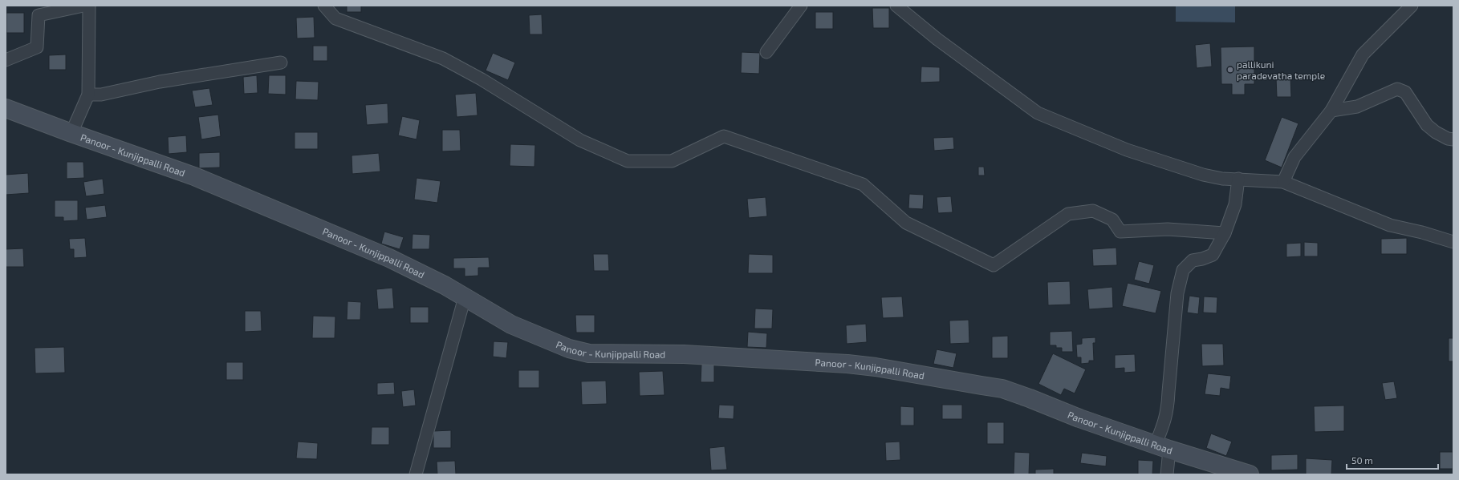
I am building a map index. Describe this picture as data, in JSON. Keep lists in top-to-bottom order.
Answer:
{
  "streets": {
    "main road": ["Panoor - Kunjippalli Road"]
  },
  "places": ["pallikuni paradevatha temple"],
  "scale_bar": "50 m"
}
